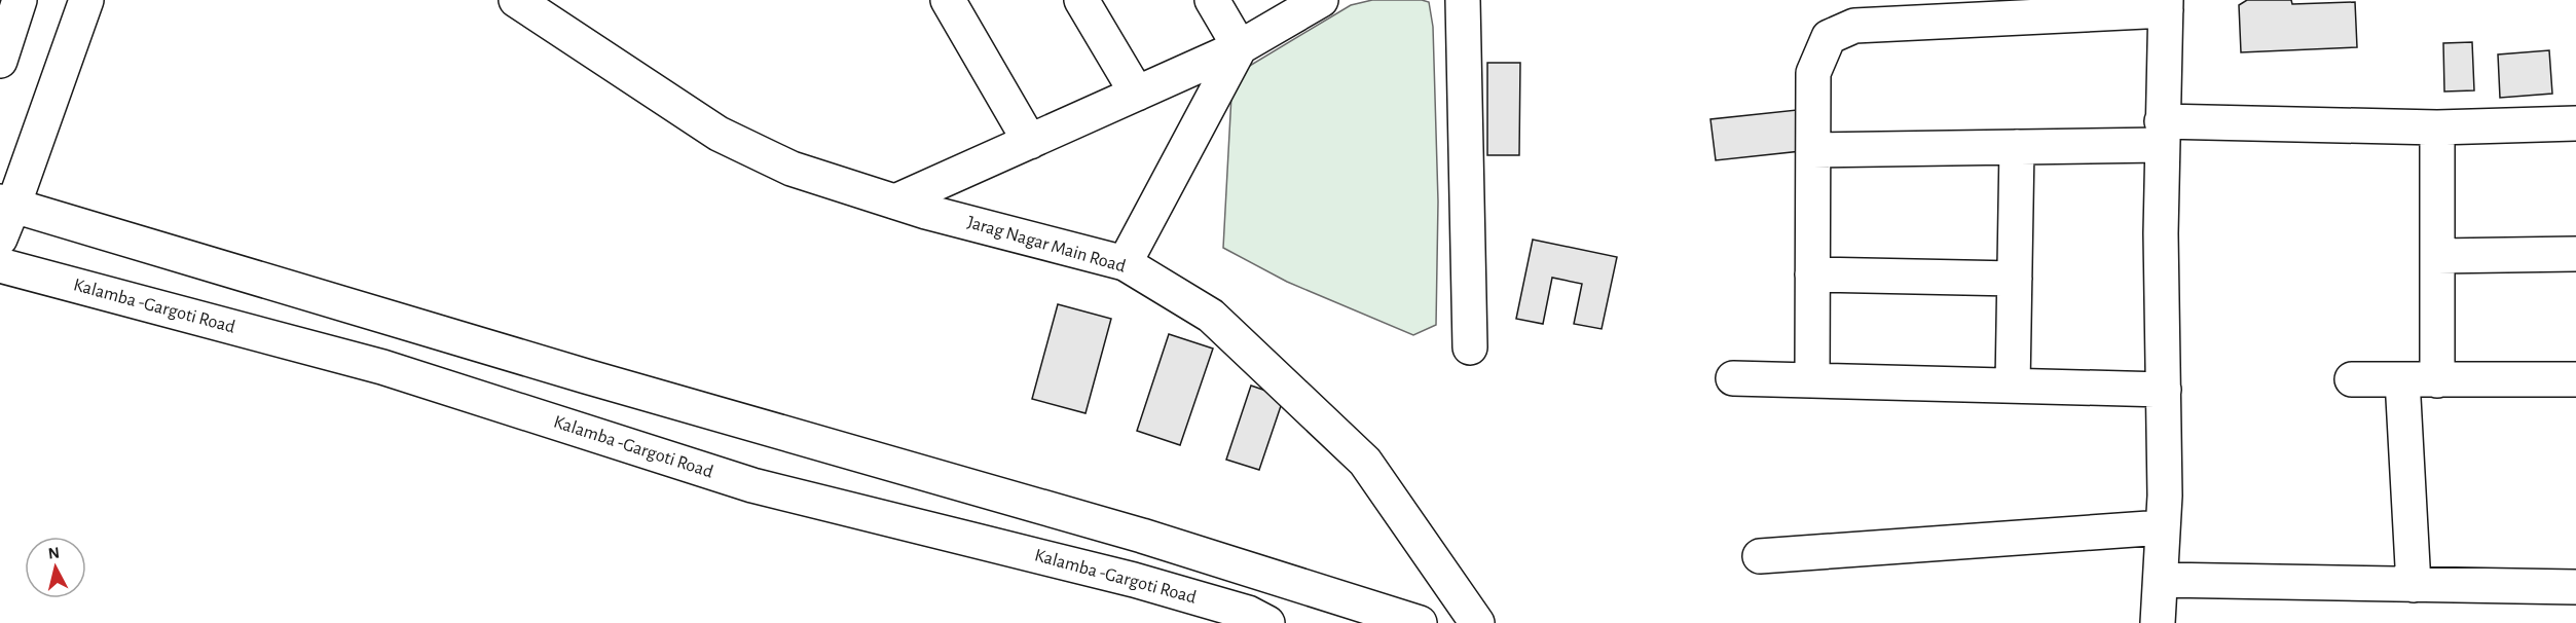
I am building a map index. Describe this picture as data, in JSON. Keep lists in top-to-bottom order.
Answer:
{
  "streets": {
    "street": ["Jarag Nagar Main Road", "Kalamba -Gargoti Road"]
  },
  "north": "top"
}
